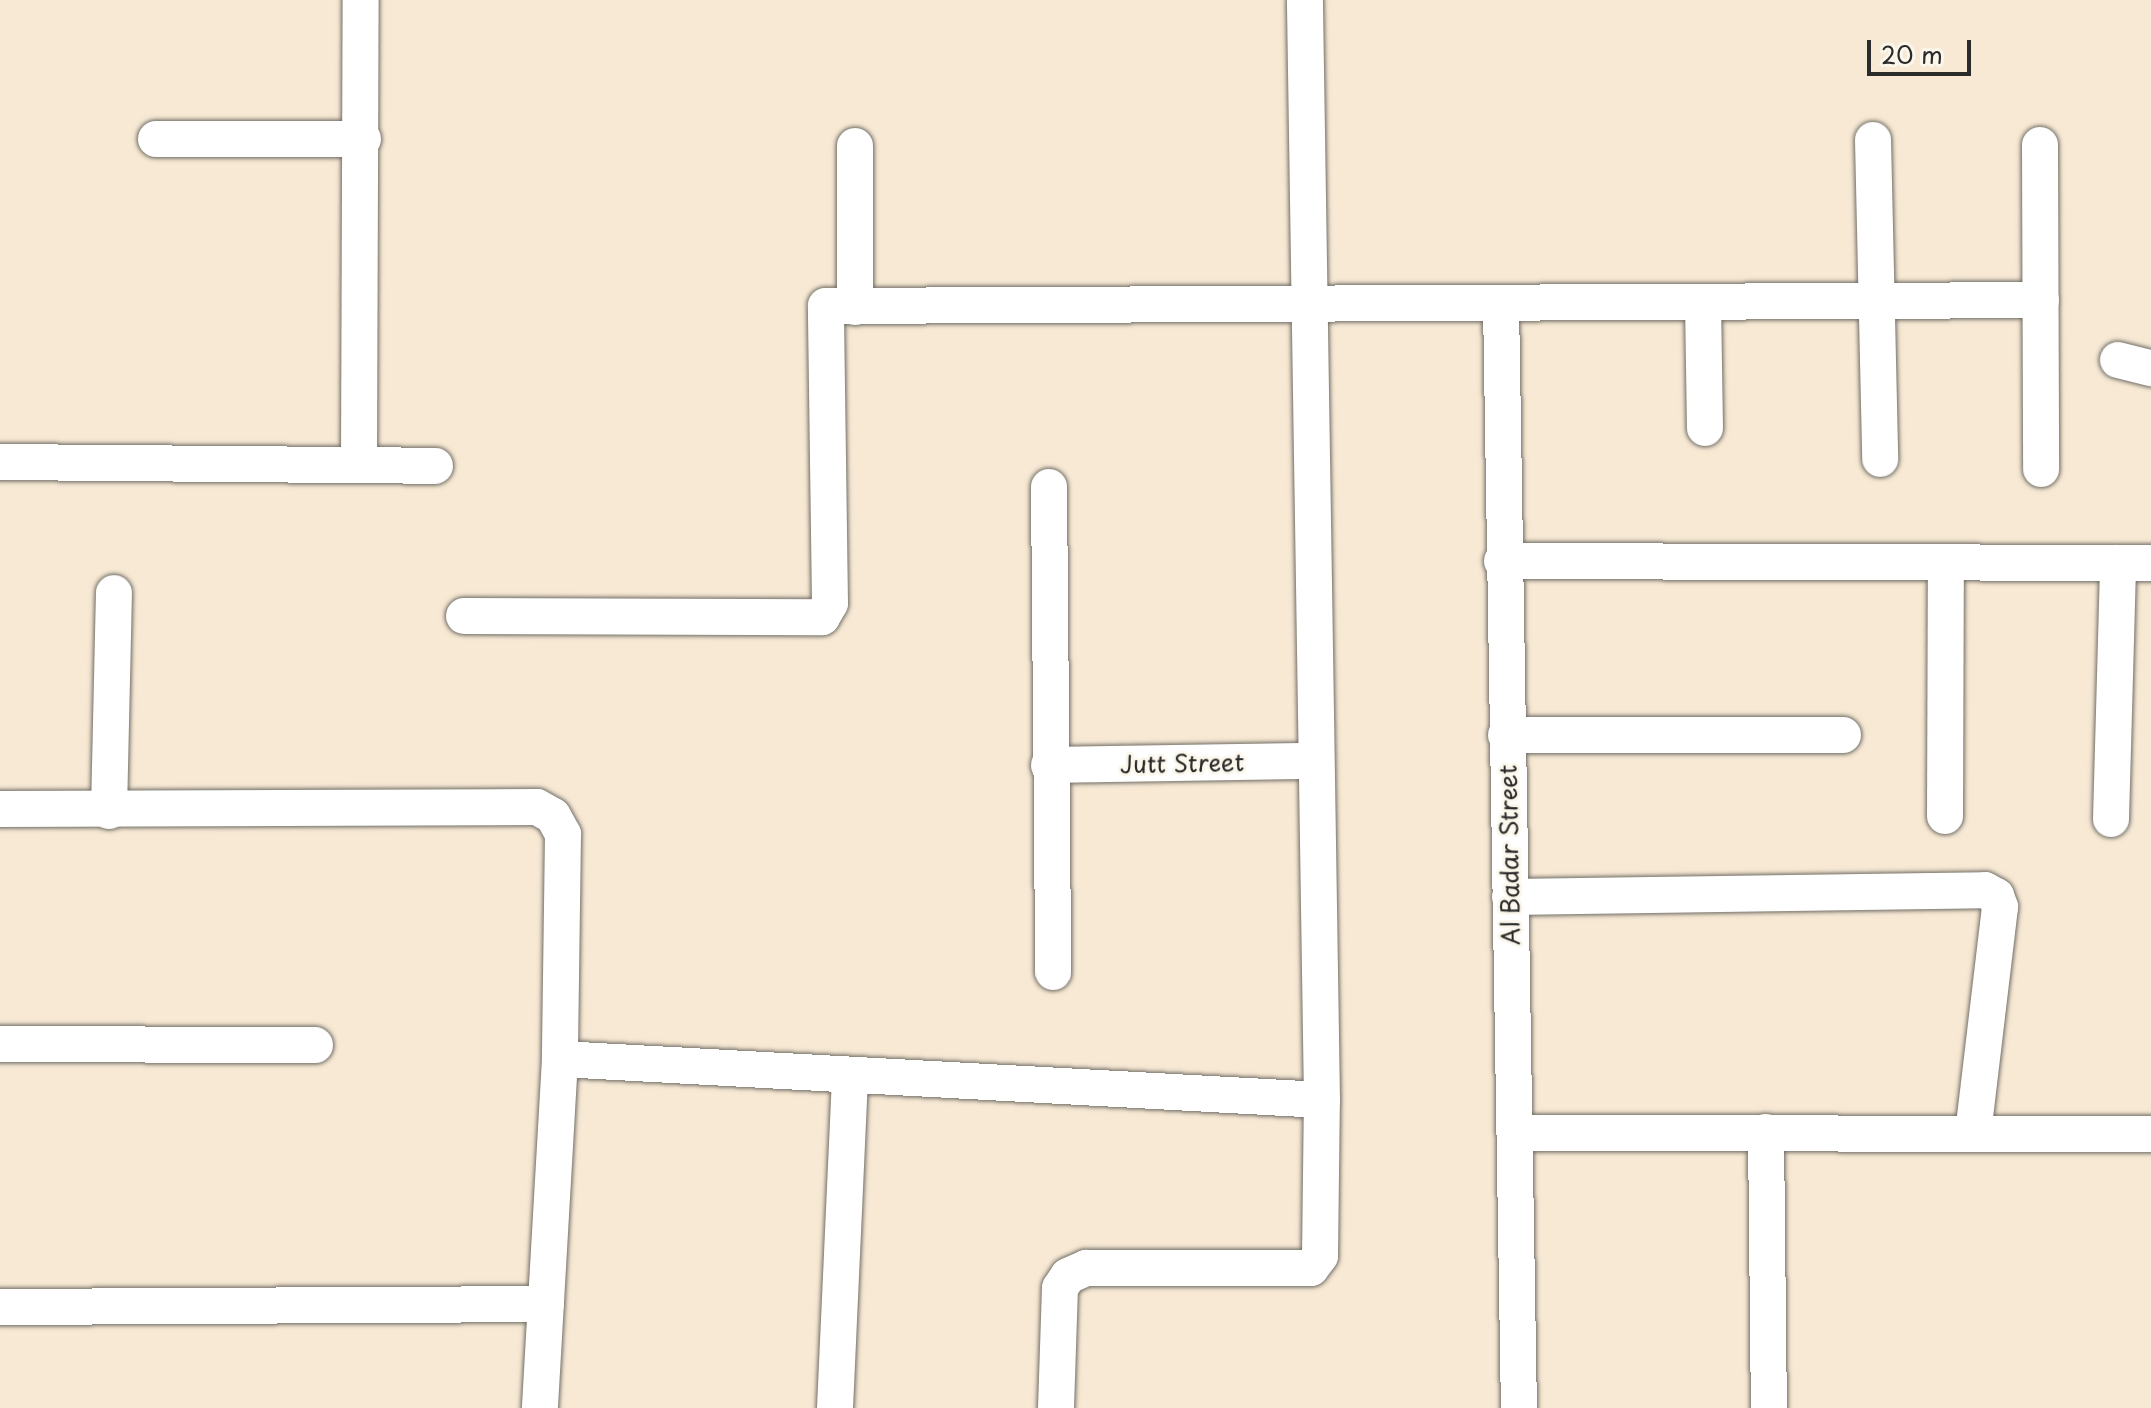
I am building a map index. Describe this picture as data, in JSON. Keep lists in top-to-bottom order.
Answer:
{
  "streets": {
    "street": ["Jutt Street", "Al Badar Street"]
  },
  "scale_bar": "20 m"
}
